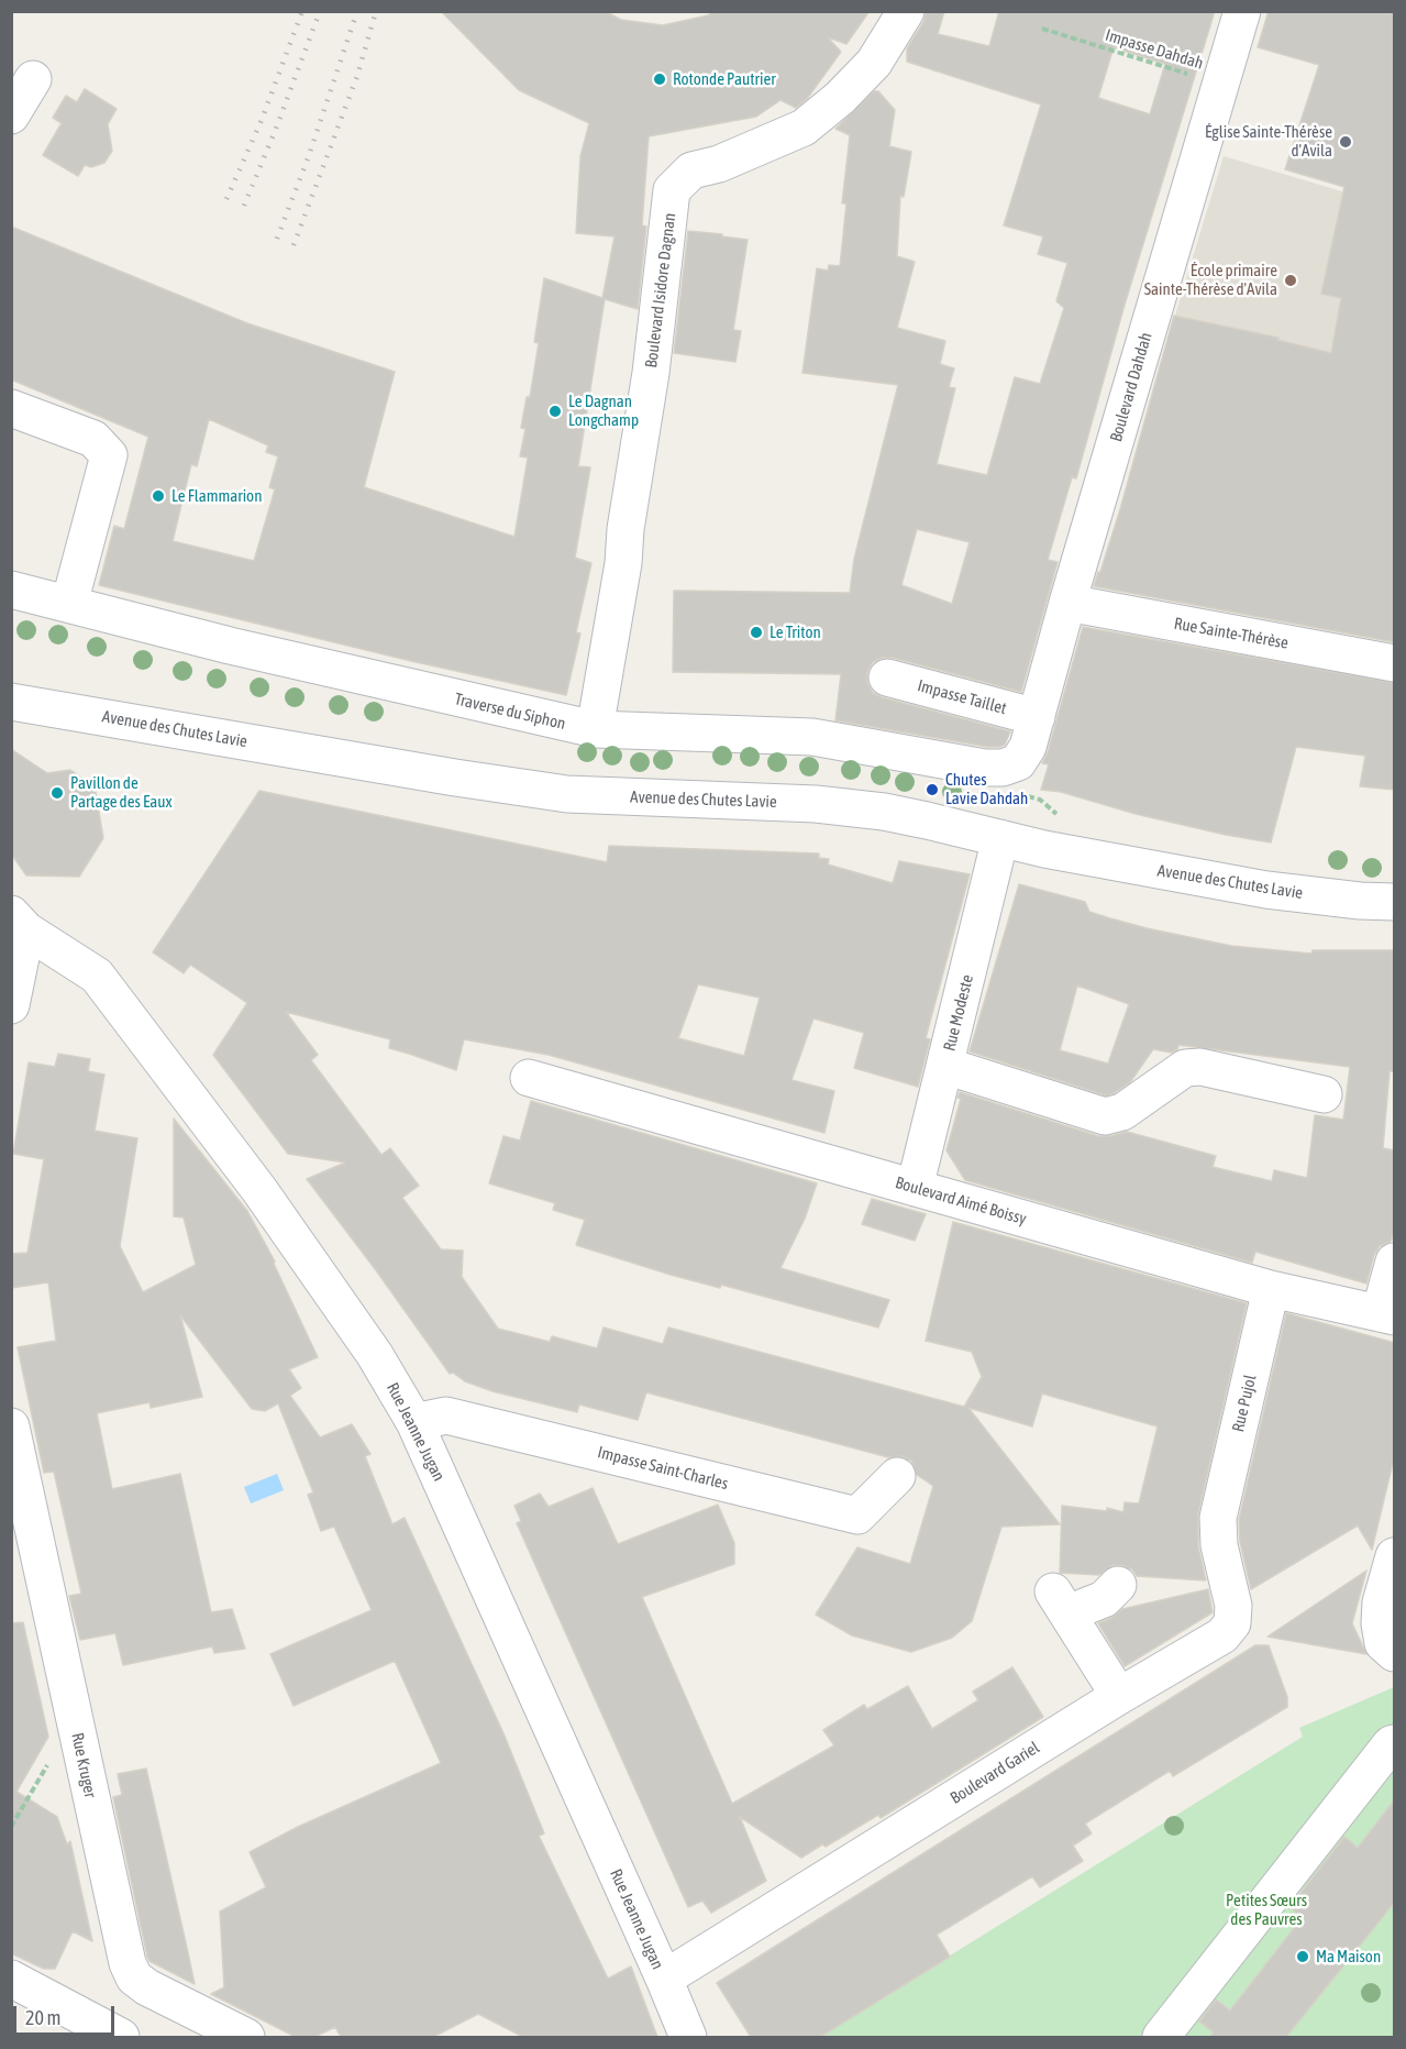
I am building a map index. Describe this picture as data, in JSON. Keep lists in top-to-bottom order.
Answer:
{
  "streets": {
    "street": [
      "Boulevard Isidore Dagnan",
      "Boulevard Dahdah",
      "Rue Sainte-Thérèse",
      "Impasse Taillet",
      "Traverse du Siphon",
      "Avenue des Chutes Lavie",
      "Rue Modeste",
      "Boulevard Aimé Boissy",
      "Rue Pujol",
      "Rue Jeanne Jugan",
      "Impasse Saint-Charles",
      "Rue Kruger",
      "Boulevard Gariel"
    ],
    "path": ["Impasse Dahdah"]
  },
  "crossings": [
    ["Impasse Dahdah", "Boulevard Dahdah"],
    ["Boulevard Isidore Dagnan", "Traverse du Siphon"],
    ["Boulevard Dahdah", "Rue Sainte-Thérèse"],
    ["Boulevard Dahdah", "Impasse Taillet"],
    ["Boulevard Dahdah", "Traverse du Siphon"],
    ["Avenue des Chutes Lavie", "Rue Modeste"],
    ["Rue Modeste", "Boulevard Aimé Boissy"],
    ["Boulevard Aimé Boissy", "Rue Pujol"],
    ["Rue Pujol", "Boulevard Gariel"],
    ["Rue Jeanne Jugan", "Impasse Saint-Charles"],
    ["Rue Jeanne Jugan", "Boulevard Gariel"]
  ],
  "parks": ["Petites Sœurs des Pauvres"],
  "places": [
    "Rotonde Pautrier",
    "Église Sainte-Thérèse d'Avila",
    "École primaire Sainte-Thérèse d'Avila",
    "Le Dagnan Longchamp",
    "Le Flammarion",
    "Le Triton",
    "Chutes Lavie Dahdah",
    "Pavillon de Partage des Eaux",
    "Ma Maison"
  ],
  "scale_bar": "20 m"
}
